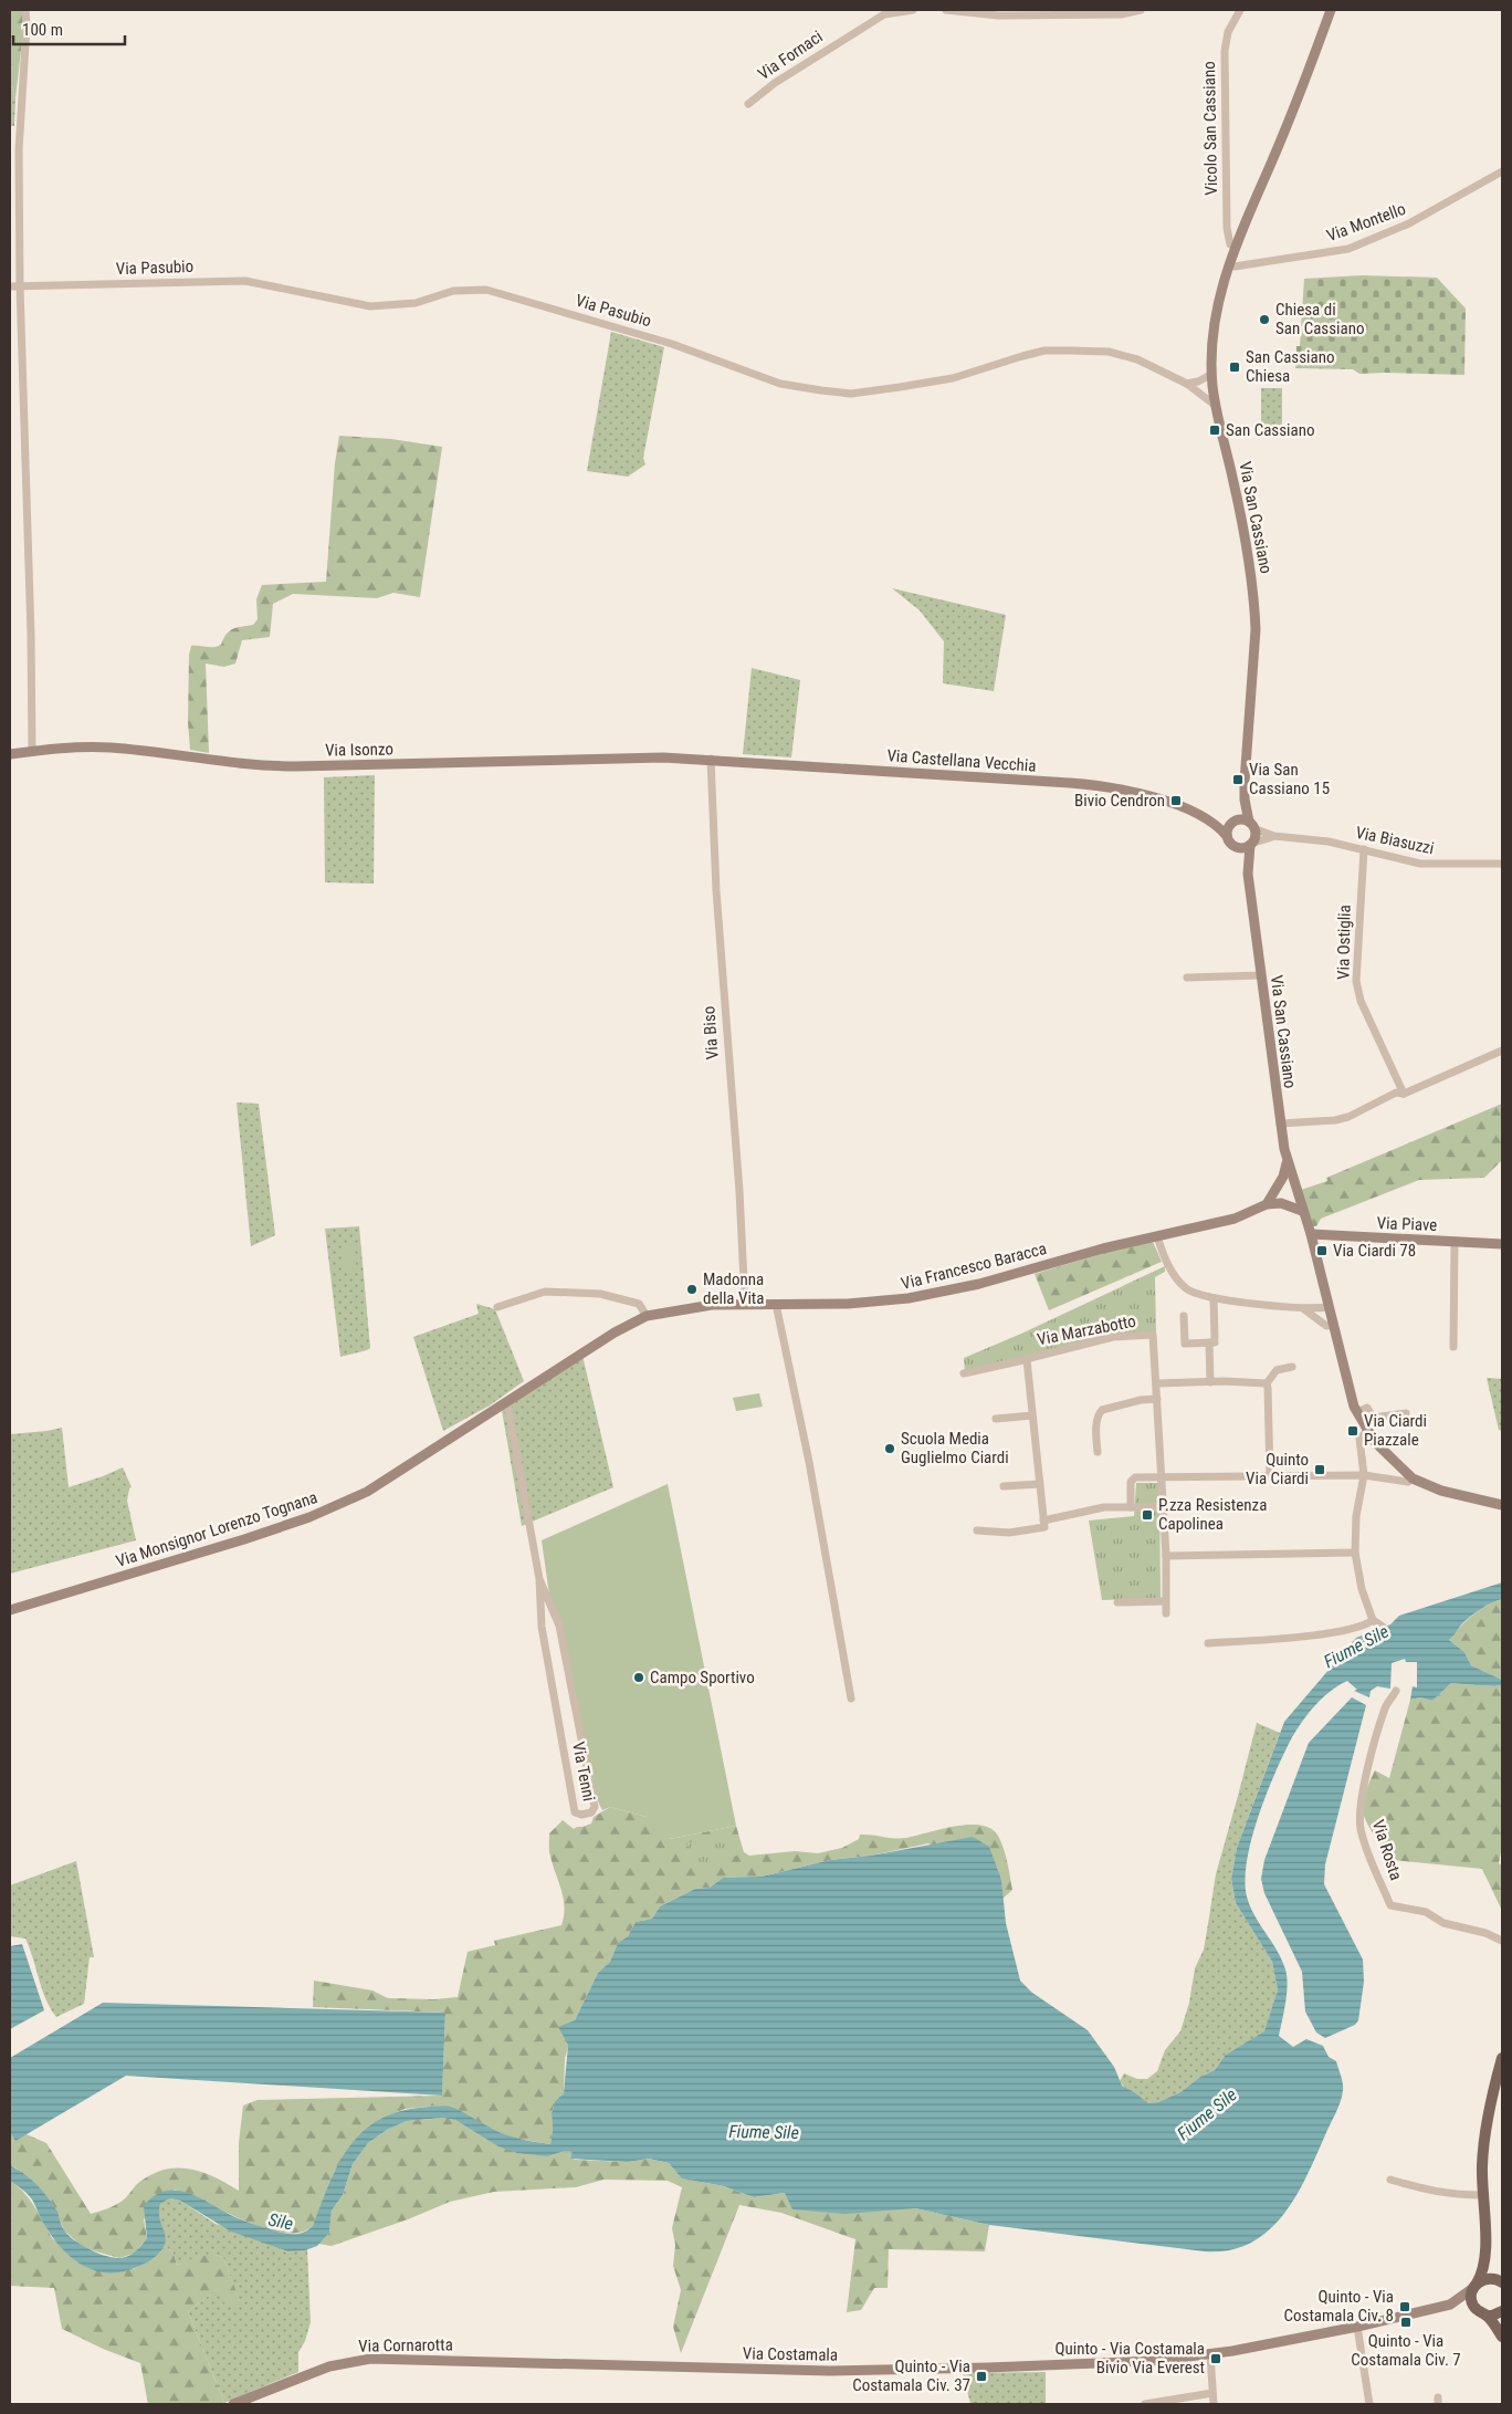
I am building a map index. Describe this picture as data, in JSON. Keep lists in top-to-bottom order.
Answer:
{
  "streets": {
    "main road": [
      "Via San Cassiano",
      "Via Isonzo",
      "Via Castellana Vecchia",
      "Via Piave",
      "Via Francesco Baracca",
      "Via Monsignor Lorenzo Tognana",
      "Via Cornarotta",
      "Via Costamala"
    ],
    "street": [
      "Via Fornaci",
      "Vicolo San Cassiano",
      "Via Montello",
      "Via Pasubio",
      "Via Biasuzzi",
      "Via Ostiglia",
      "Via Biso",
      "Via Marzabotto",
      "Via Tenni",
      "Via Rosta"
    ]
  },
  "crossings": [
    ["Vicolo San Cassiano", "Via San Cassiano"],
    ["Via Montello", "Via San Cassiano"],
    ["Via Pasubio", "Via San Cassiano"],
    ["Via San Cassiano", "Via Castellana Vecchia"],
    ["Via San Cassiano", "Via Biasuzzi"],
    ["Via San Cassiano", "Via Piave"],
    ["Via San Cassiano", "Via Francesco Baracca"],
    ["Via Isonzo", "Via Castellana Vecchia"],
    ["Via Isonzo", "Via Biso"],
    ["Via Castellana Vecchia", "Via Biasuzzi"],
    ["Via Castellana Vecchia", "Via Biso"],
    ["Via Biasuzzi", "Via Ostiglia"],
    ["Via Biso", "Via Francesco Baracca"],
    ["Via Francesco Baracca", "Via Monsignor Lorenzo Tognana"],
    ["Via Francesco Baracca", "Via Tenni"],
    ["Via Cornarotta", "Via Costamala"]
  ],
  "water": ["Fiume Sile", "Sile"],
  "places": {
    "other": [
      "Chiesa di San Cassiano",
      "Madonna della Vita",
      "Scuola Media Guglielmo Ciardi",
      "Campo Sportivo"
    ],
    "transit": [
      "San Cassiano Chiesa",
      "San Cassiano",
      "Via San Cassiano 15",
      "Bivio Cendron",
      "Via Ciardi 78",
      "Via Ciardi Piazzale",
      "Quinto Via Ciardi",
      "P.zza Resistenza Capolinea",
      "Quinto - Via Costamala Civ. 8",
      "Quinto - Via Costamala Civ. 7",
      "Quinto - Via Costamala Bivio Via Everest",
      "Quinto - Via Costamala Civ. 37"
    ]
  },
  "scale_bar": "100 m"
}
